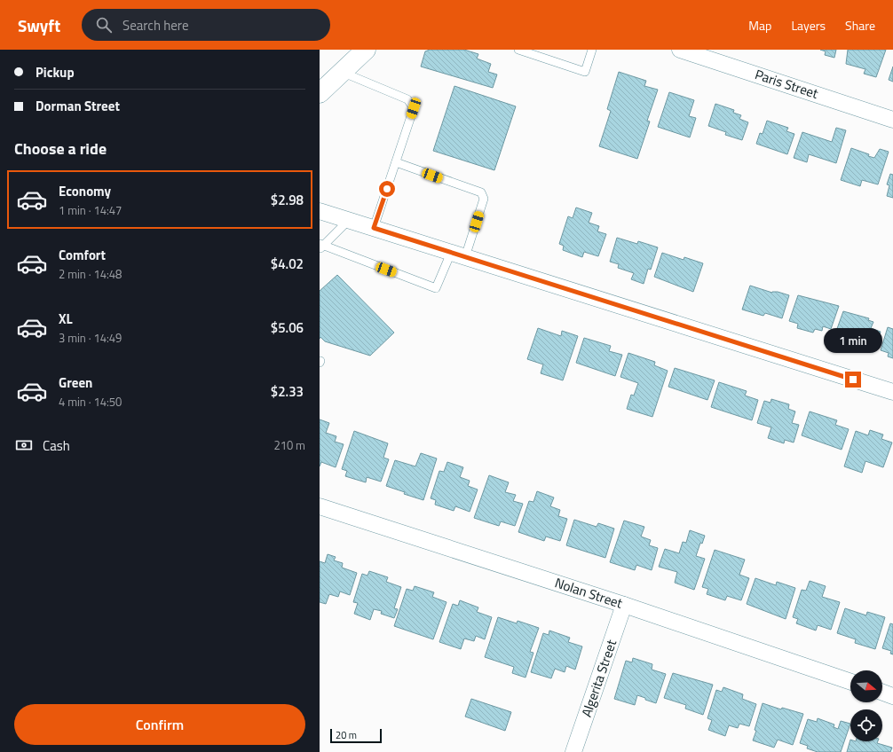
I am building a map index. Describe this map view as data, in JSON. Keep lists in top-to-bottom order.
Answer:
{
  "streets": {
    "street": ["Paris Street", "Nolan Street", "Algerita Street"]
  },
  "crossings": [
    ["Nolan Street", "Algerita Street"]
  ],
  "scale_bar": "20 m",
  "north": "right",
  "page": {
    "header": "Swyft",
    "search": "Search here",
    "nav": ["Map", "Layers", "Share"],
    "banner": ["Pickup", "Dorman Street"],
    "heading": "Choose a ride",
    "list": [
      {
        "name": "Economy",
        "note": "1 min · 14:47",
        "value": "$2.98"
      },
      {
        "name": "Comfort",
        "note": "2 min · 14:48",
        "value": "$4.02"
      },
      {
        "name": "XL",
        "note": "3 min · 14:49",
        "value": "$5.06"
      },
      {
        "name": "Green",
        "note": "4 min · 14:50",
        "value": "$2.33"
      }
    ],
    "bubble": "1 min",
    "pay": ["Cash", "210 m"],
    "buttons": "Confirm",
    "scale": "20 m"
  }
}
